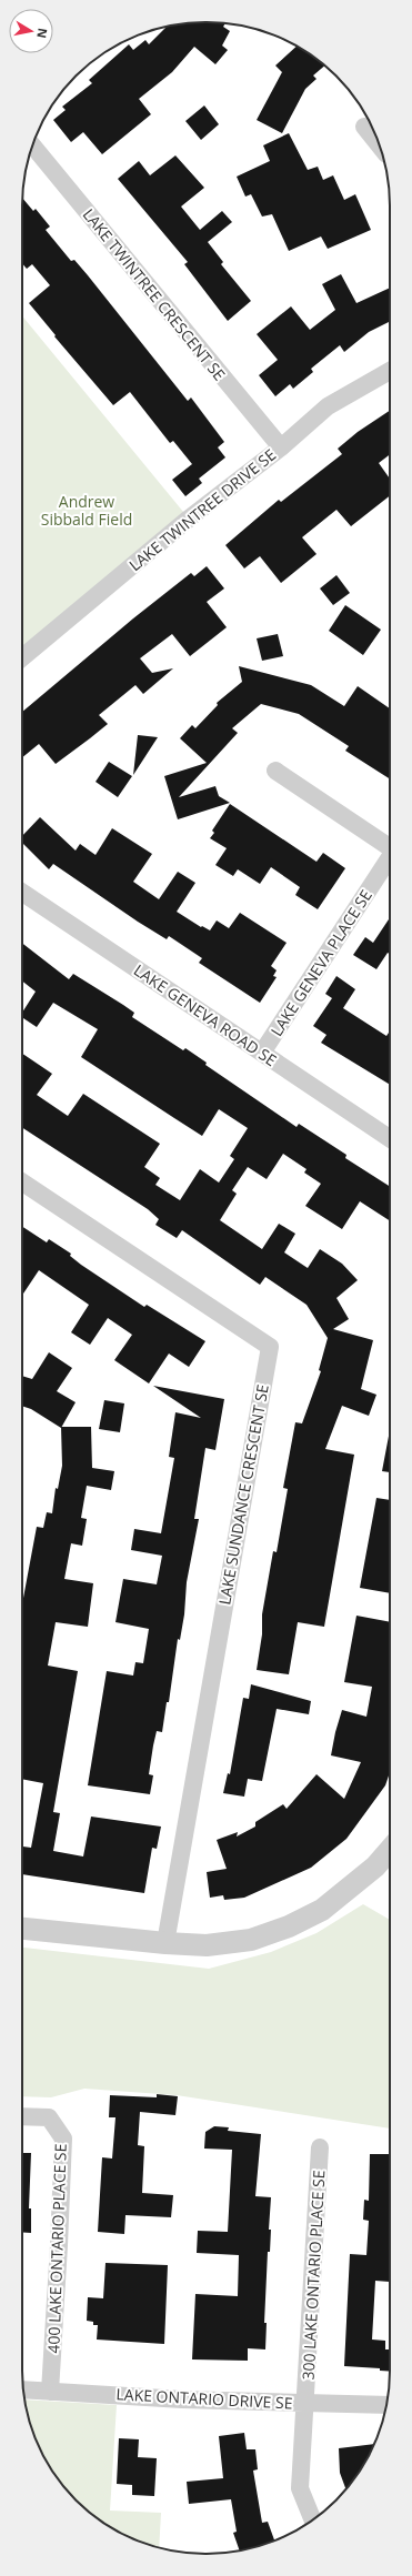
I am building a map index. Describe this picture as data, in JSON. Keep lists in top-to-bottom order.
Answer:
{
  "streets": {
    "street": [
      "LAKE TWINTREE CRESCENT SE",
      "LAKE TWINTREE DRIVE SE",
      "LAKE GENEVA PLACE SE",
      "LAKE GENEVA ROAD SE",
      "LAKE SUNDANCE CRESCENT SE",
      "400 LAKE ONTARIO PLACE SE",
      "300 LAKE ONTARIO PLACE SE",
      "LAKE ONTARIO DRIVE SE"
    ]
  },
  "crossings": [
    ["LAKE TWINTREE CRESCENT SE", "LAKE TWINTREE DRIVE SE"],
    ["LAKE GENEVA PLACE SE", "LAKE GENEVA ROAD SE"],
    ["400 LAKE ONTARIO PLACE SE", "LAKE ONTARIO DRIVE SE"],
    ["300 LAKE ONTARIO PLACE SE", "LAKE ONTARIO DRIVE SE"]
  ],
  "parks": ["Andrew Sibbald Field"],
  "north": "right"
}
